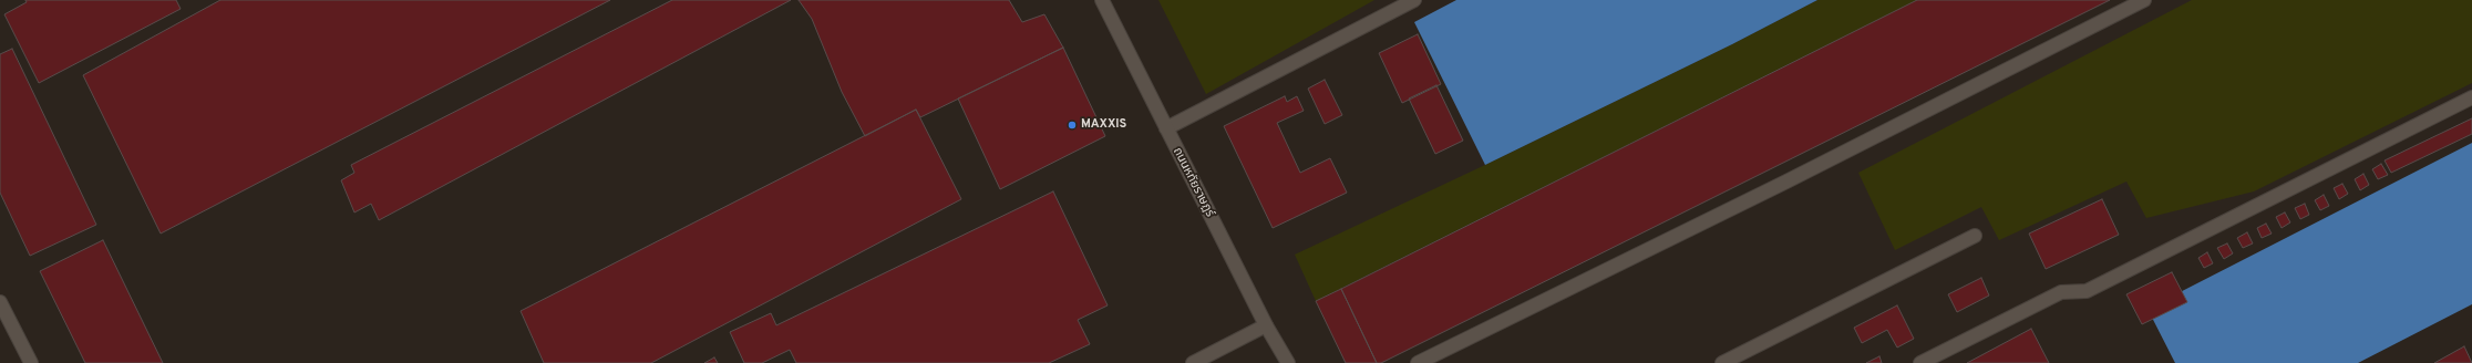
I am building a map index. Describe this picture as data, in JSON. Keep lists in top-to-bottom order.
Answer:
{
  "streets": {
    "street": ["ถนนหทัยราษฎร์"]
  },
  "places": ["MAXXIS"]
}
